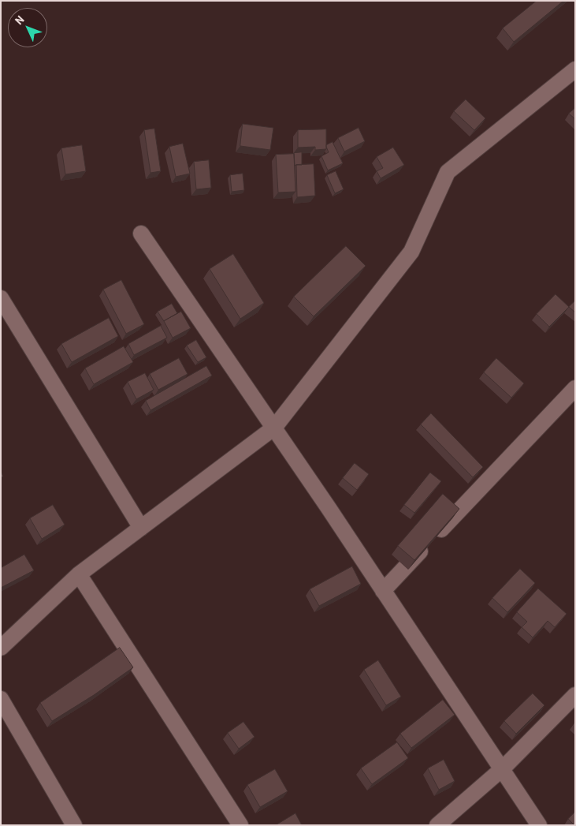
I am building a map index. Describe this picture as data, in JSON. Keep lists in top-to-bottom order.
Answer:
{
  "north": "top left"
}
